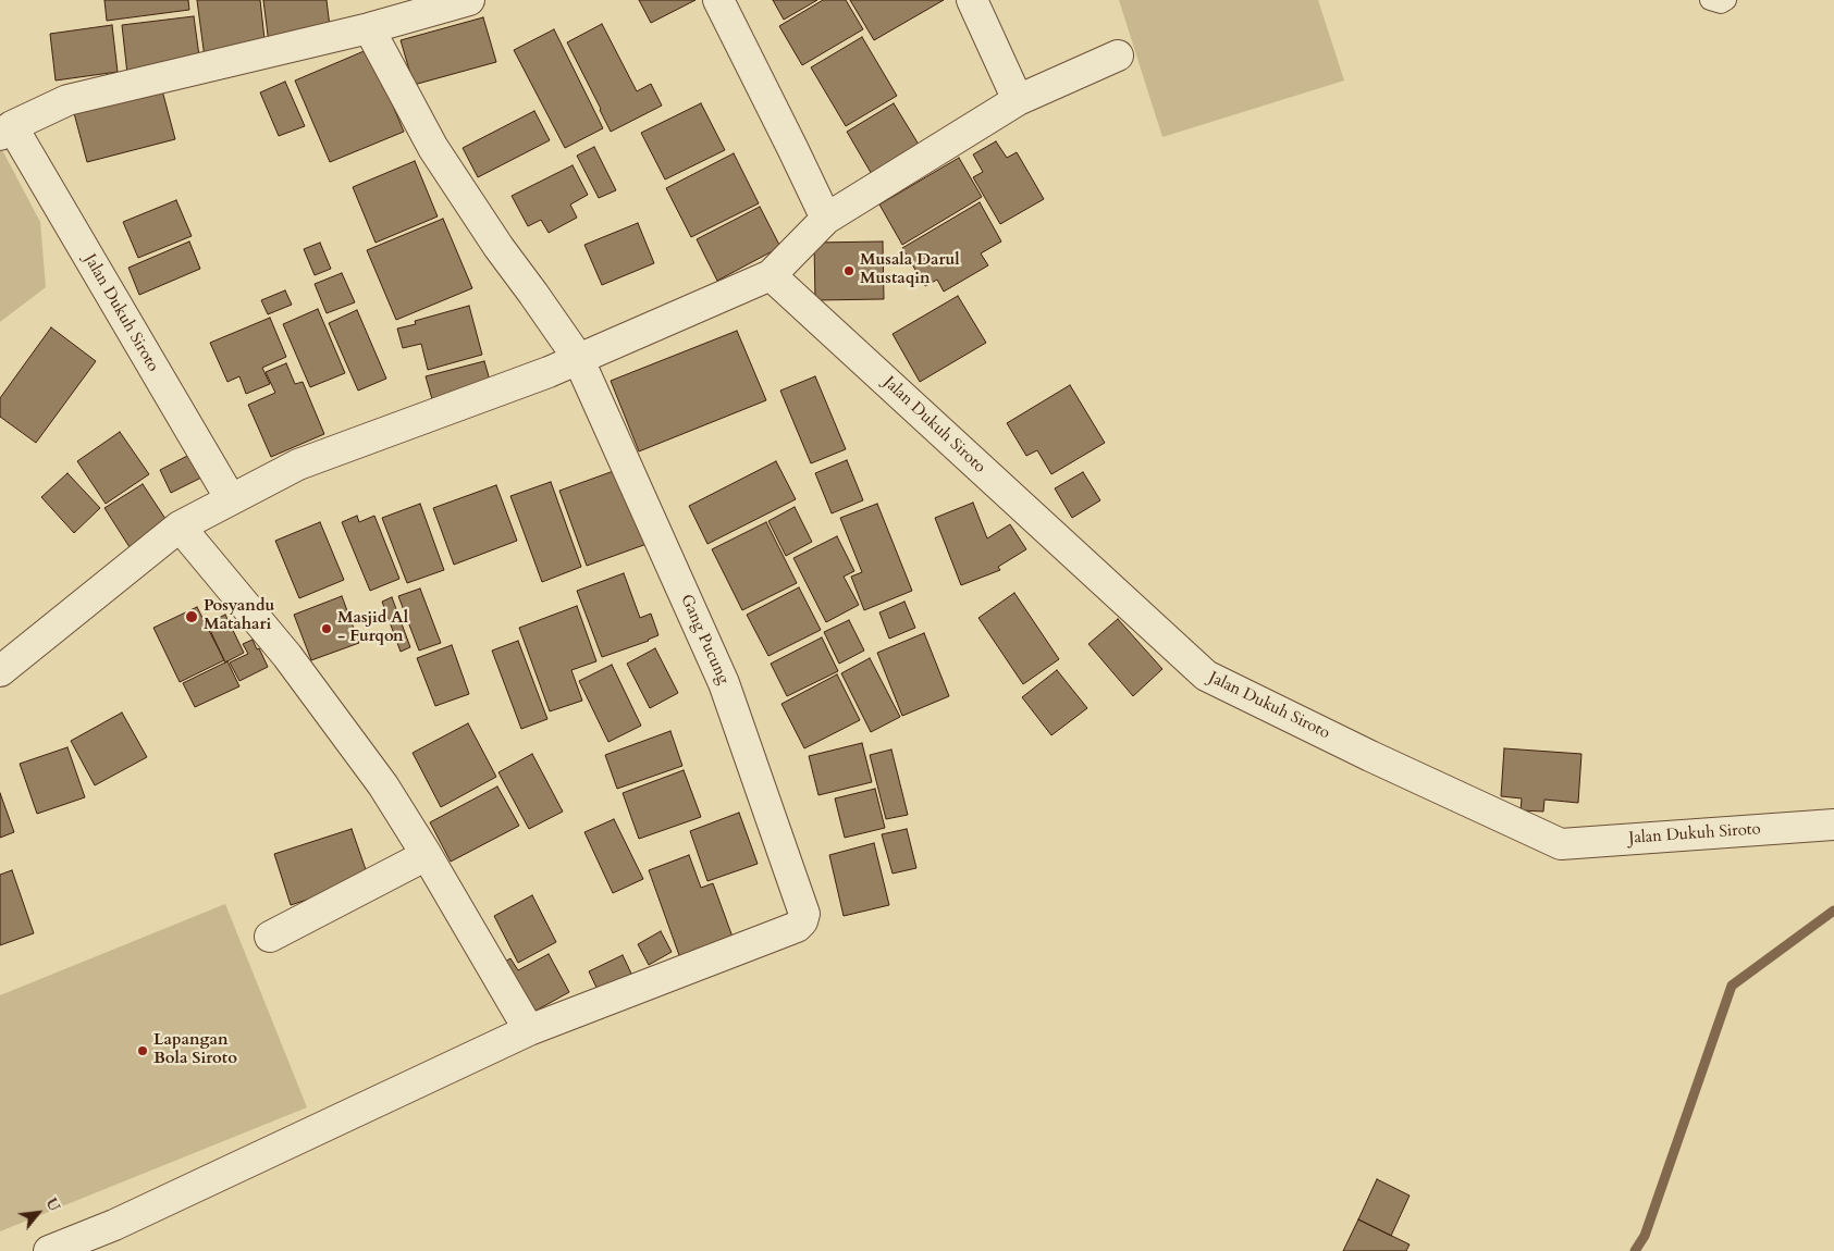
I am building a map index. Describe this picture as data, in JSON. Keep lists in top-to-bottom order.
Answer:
{
  "streets": {
    "street": ["Jalan Dukuh Siroto", "Gang Pucung"]
  },
  "places": [
    "Musala Darul Mustaqin",
    "Posyandu Matahari",
    "Masjid Al - Furqon",
    "Lapangan Bola Siroto"
  ],
  "north": "top right"
}
